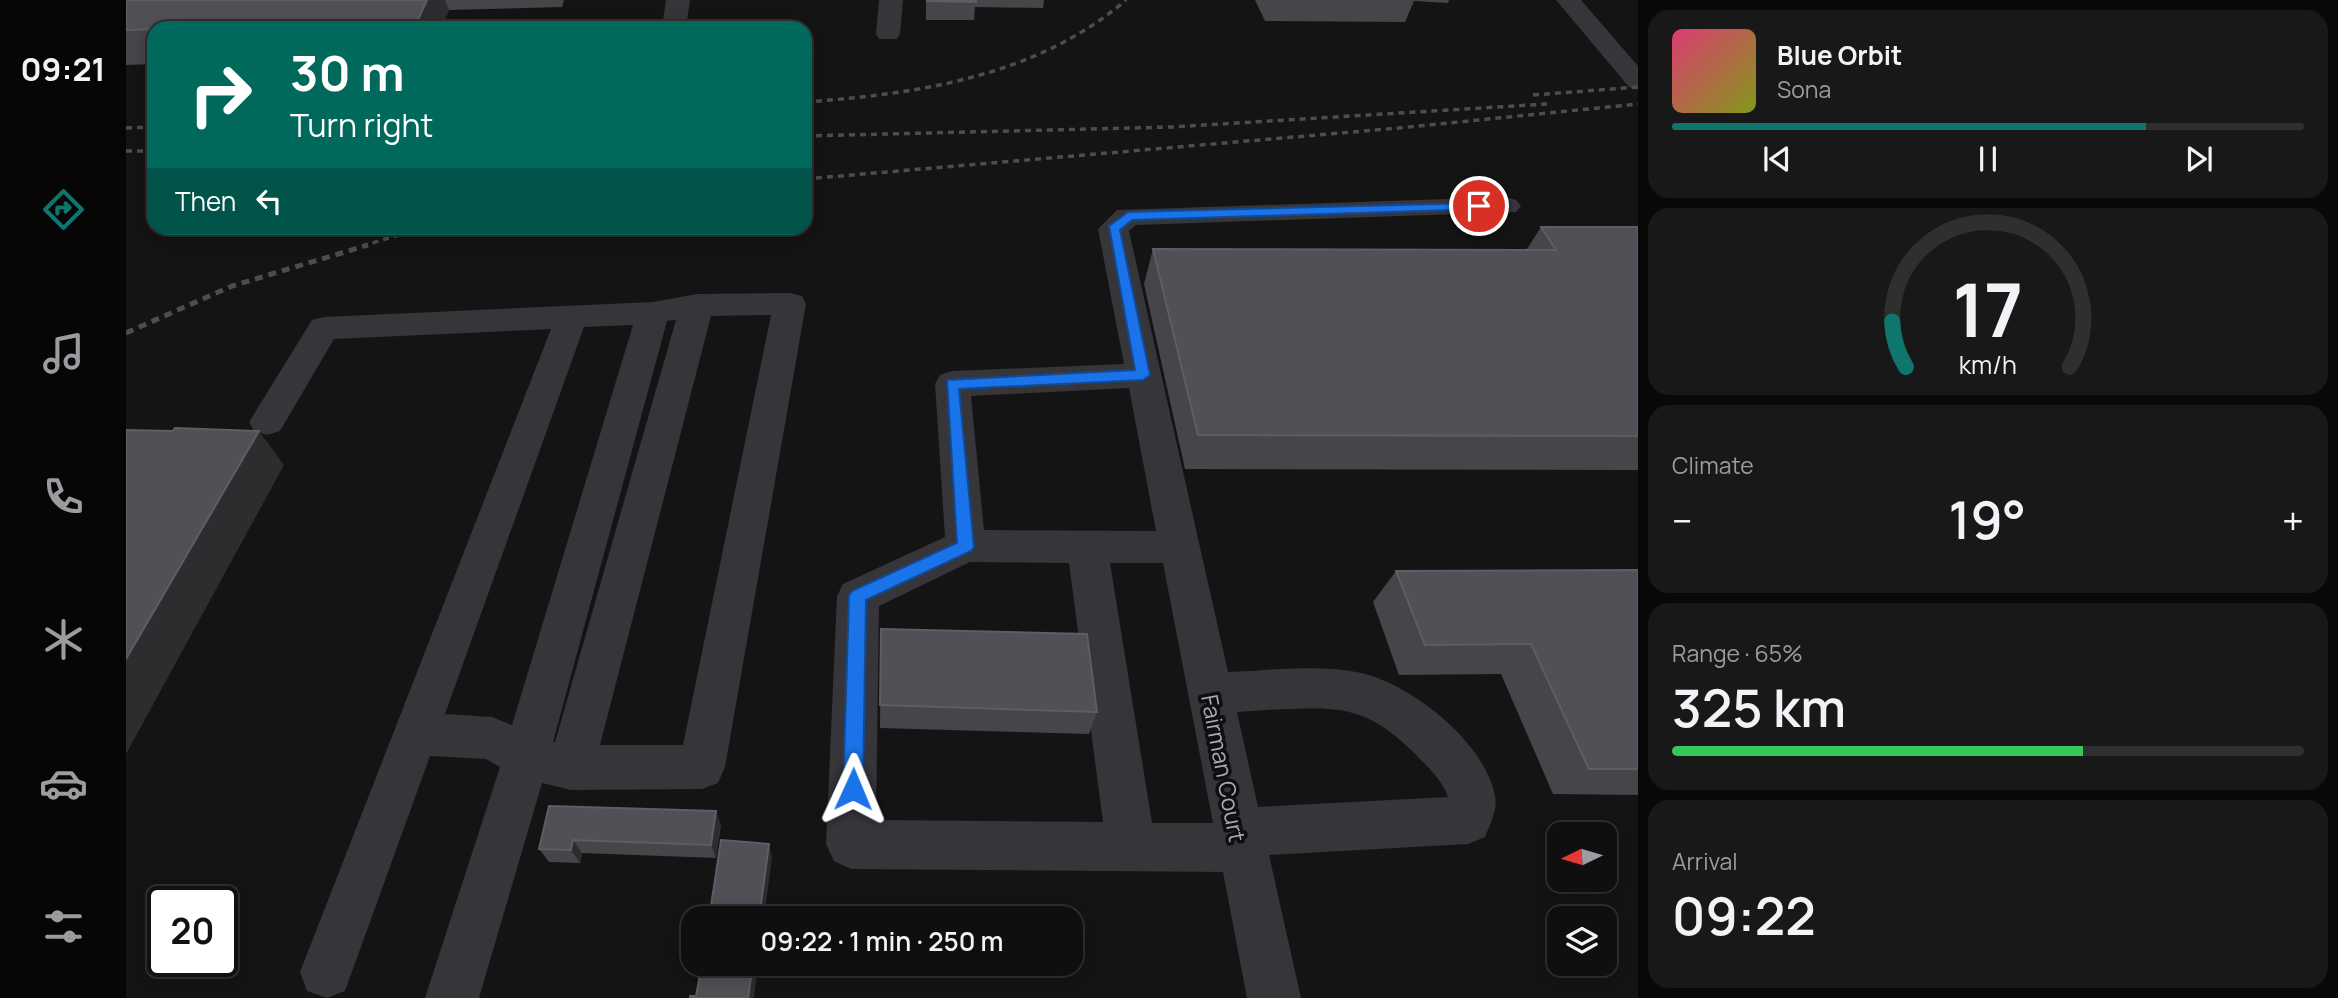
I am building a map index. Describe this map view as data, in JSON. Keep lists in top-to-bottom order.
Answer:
{
  "streets": {
    "street": ["Fairman Court"]
  },
  "north": "left",
  "page": {
    "tabs": "09:21",
    "turn": ["30 m", "Turn right"],
    "song": ["Blue Orbit", "Sona"],
    "then": "Then",
    "tile": [
      "Climate",
      ["Range · 65%", "325 km"],
      ["Arrival", "09:22"]
    ],
    "heat": ["−", "19°", "+"],
    "limit": "20",
    "trip": "09:22 · 1 min · 250 m",
    "gauge": ["17", "km/h"]
  }
}
